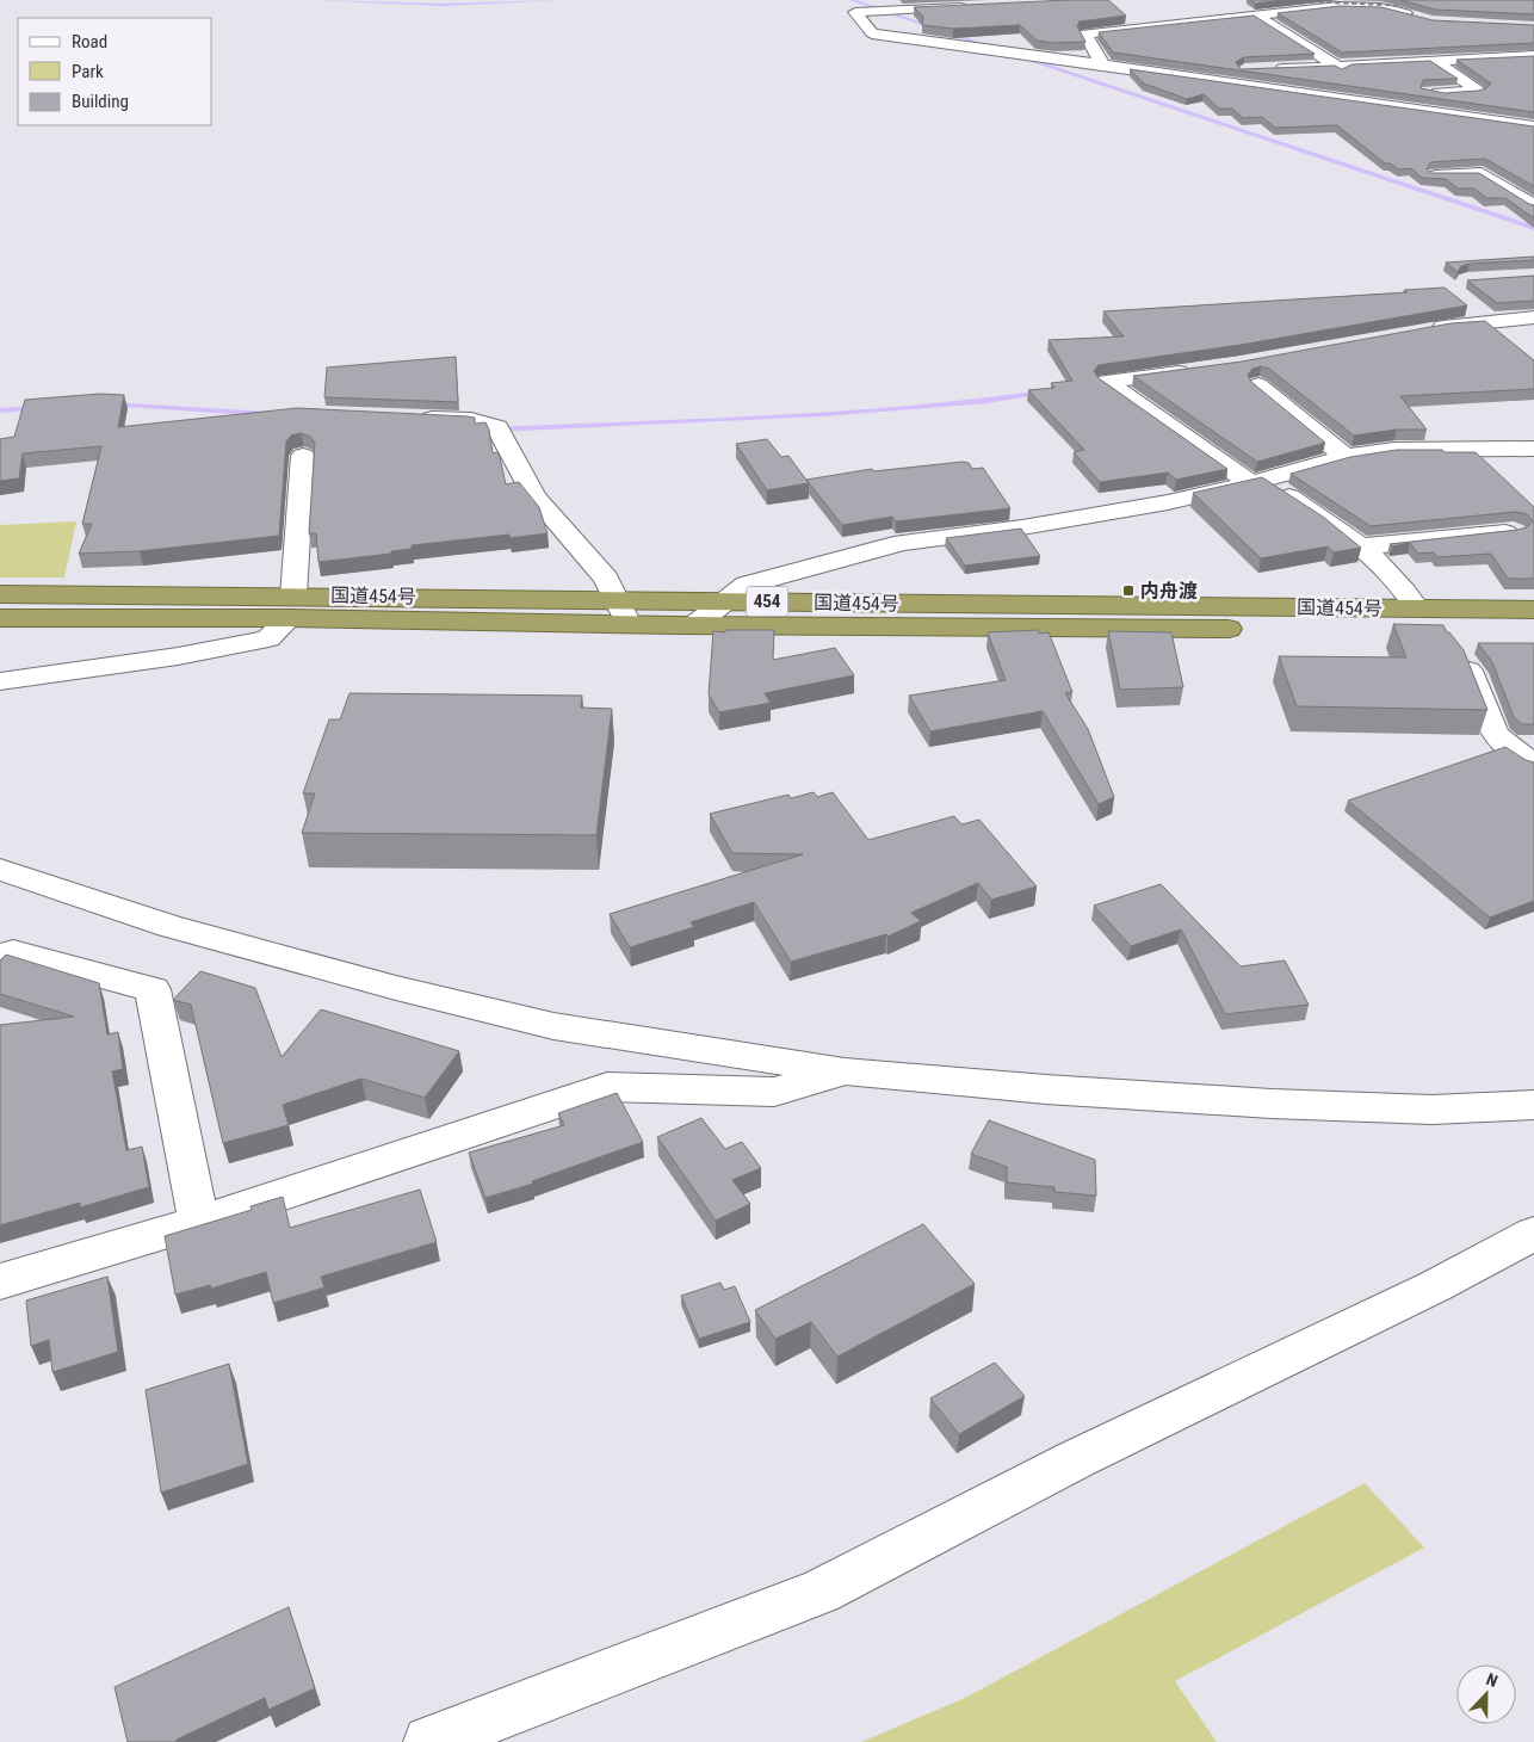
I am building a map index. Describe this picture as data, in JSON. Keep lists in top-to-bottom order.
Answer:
{
  "streets": {
    "highway": ["国道454号", "454"]
  },
  "places": {
    "transit": ["内舟渡"]
  },
  "legend": ["Road", "Park", "Building"],
  "north": "top"
}
